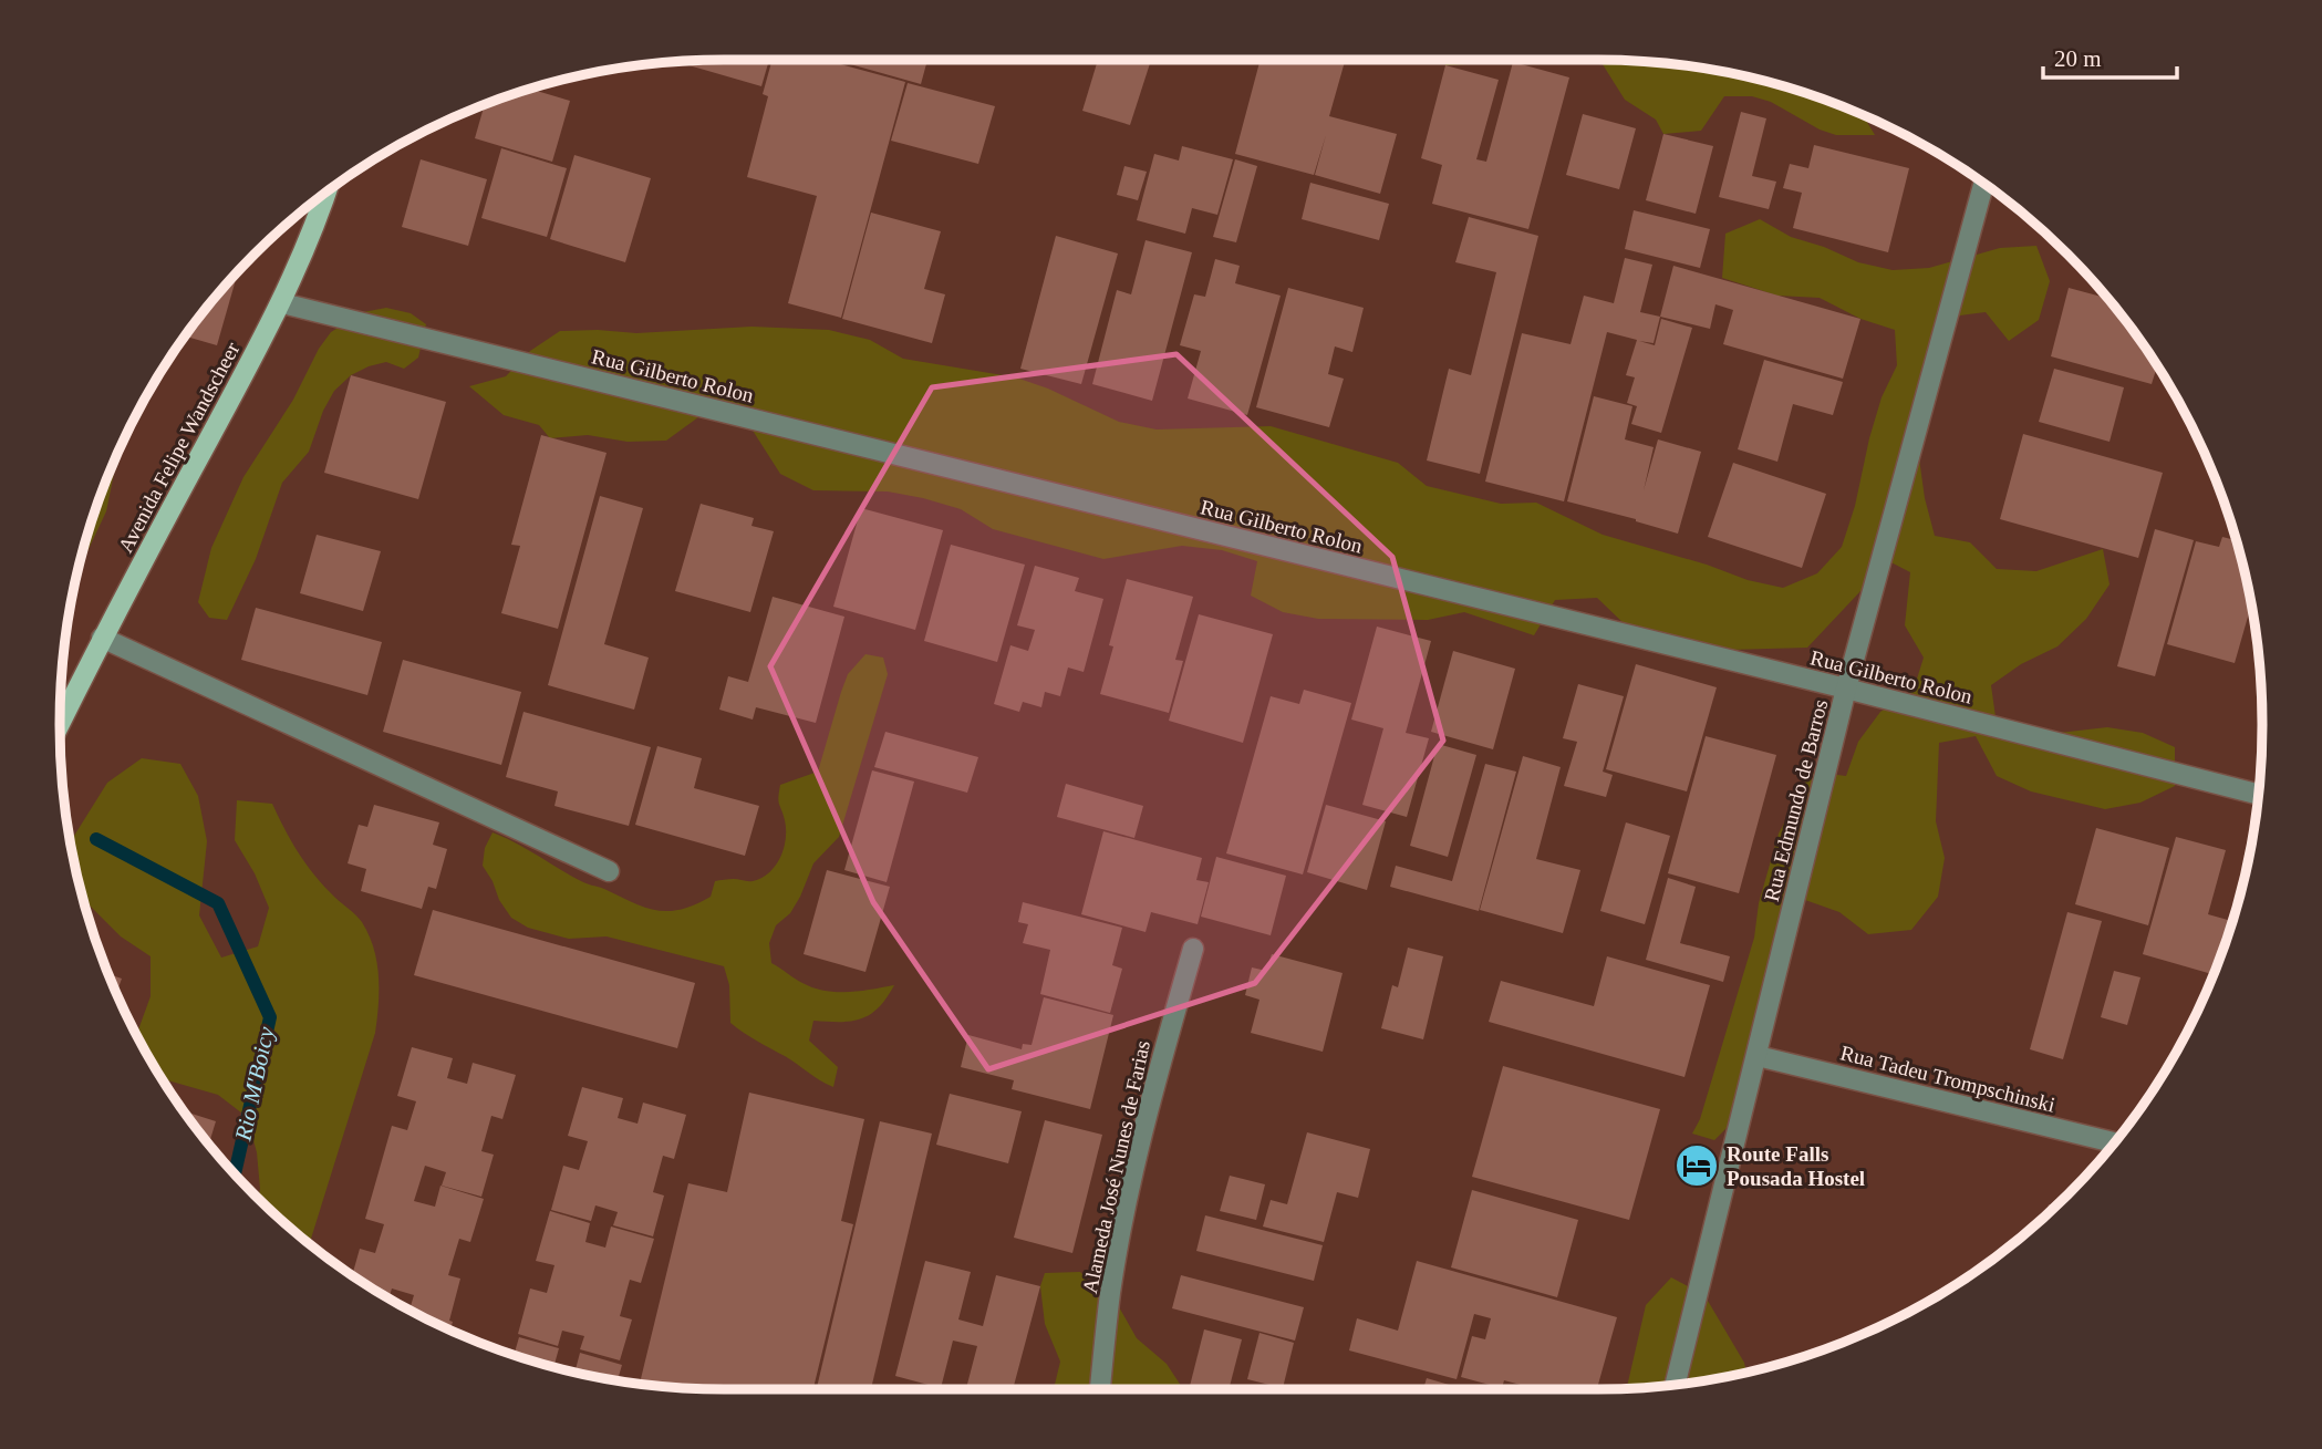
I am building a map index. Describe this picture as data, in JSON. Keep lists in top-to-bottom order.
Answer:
{
  "streets": {
    "main road": ["Avenida Felipe Wandscheer"],
    "street": [
      "Rua Gilberto Rolon",
      "Rua Edmundo de Barros",
      "Rua Tadeu Trompschinski",
      "Alameda José Nunes de Farias"
    ]
  },
  "crossings": [
    ["Rua Gilberto Rolon", "Avenida Felipe Wandscheer"],
    ["Rua Gilberto Rolon", "Rua Edmundo de Barros"],
    ["Rua Edmundo de Barros", "Rua Tadeu Trompschinski"]
  ],
  "water": ["Rio M'Boicy"],
  "places": {
    "hotel": ["Route Falls Pousada Hostel"]
  },
  "scale_bar": "20 m"
}
